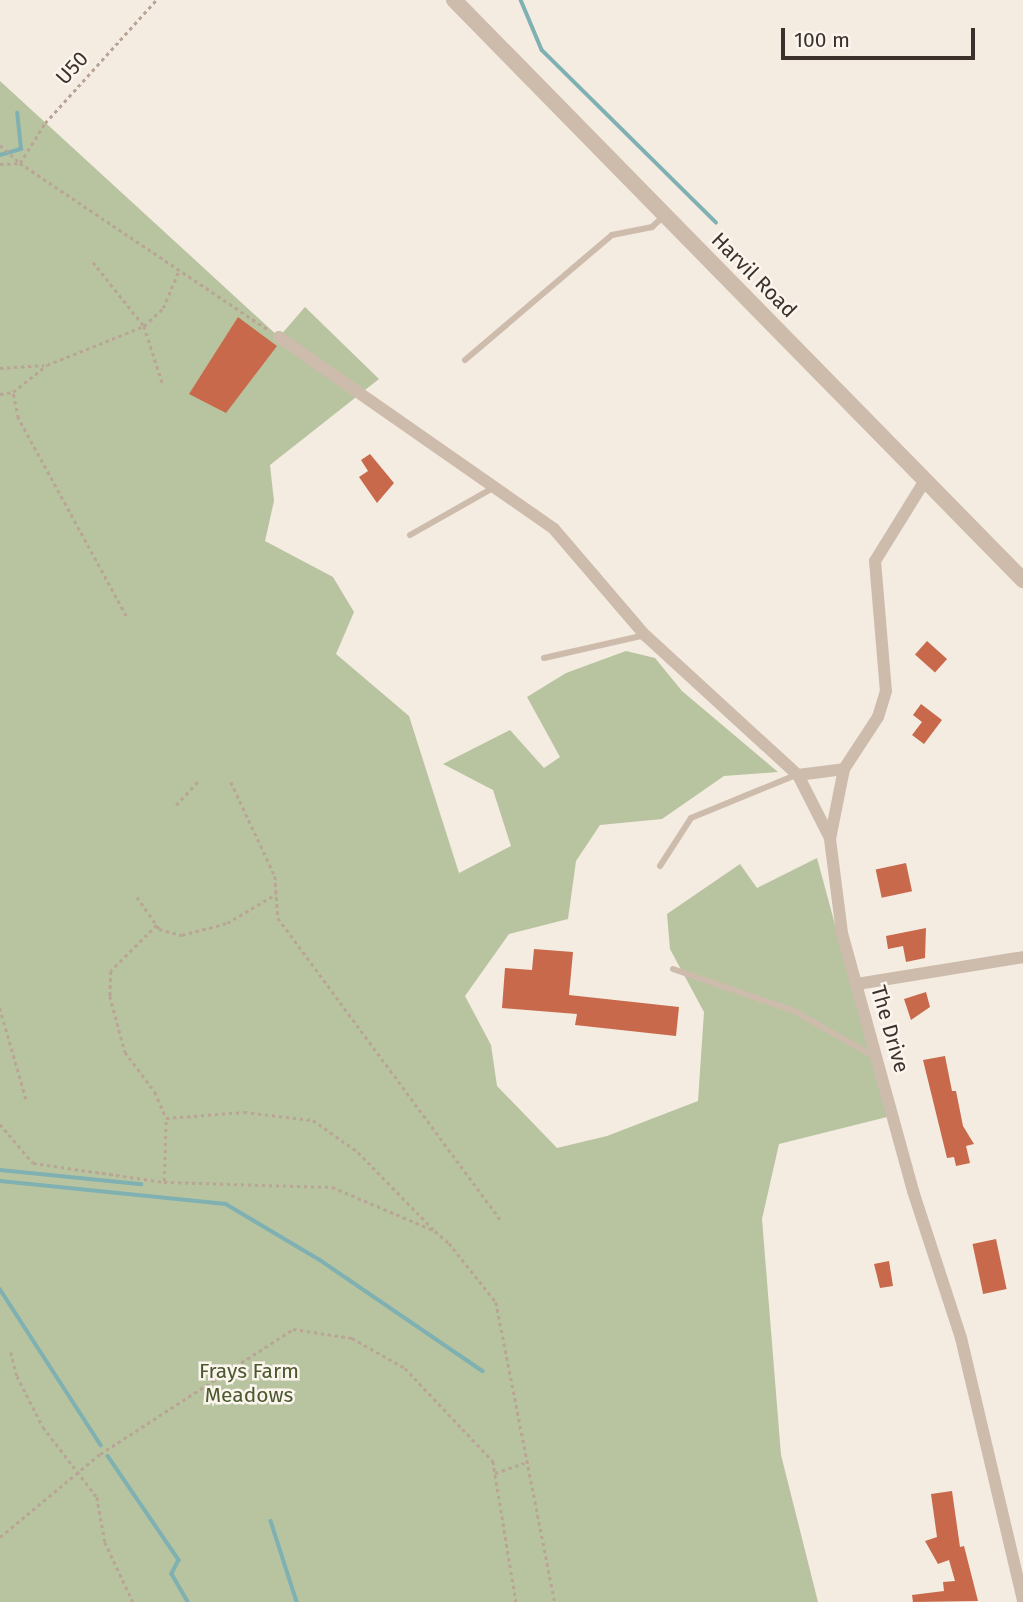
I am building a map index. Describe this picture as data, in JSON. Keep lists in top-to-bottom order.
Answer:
{
  "streets": {
    "street": ["Harvil Road", "The Drive"],
    "path": ["U50"]
  },
  "crossings": [
    ["Harvil Road", "The Drive"]
  ],
  "parks": ["Frays Farm Meadows"],
  "scale_bar": "100 m"
}
